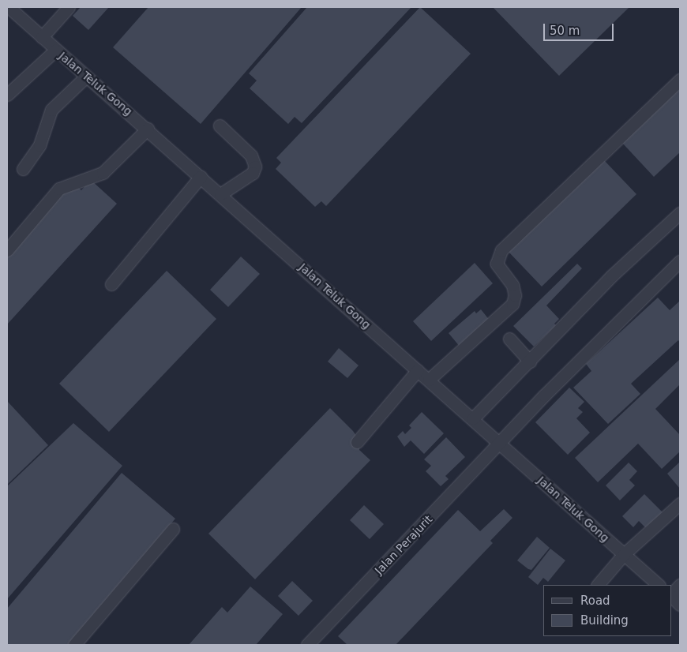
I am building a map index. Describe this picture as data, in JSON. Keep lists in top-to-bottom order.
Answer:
{
  "streets": {
    "street": ["Jalan Teluk Gong", "Jalan Perajurit"]
  },
  "crossings": [
    ["Jalan Teluk Gong", "Jalan Perajurit"]
  ],
  "legend": ["Road", "Building"],
  "scale_bar": "50 m"
}
